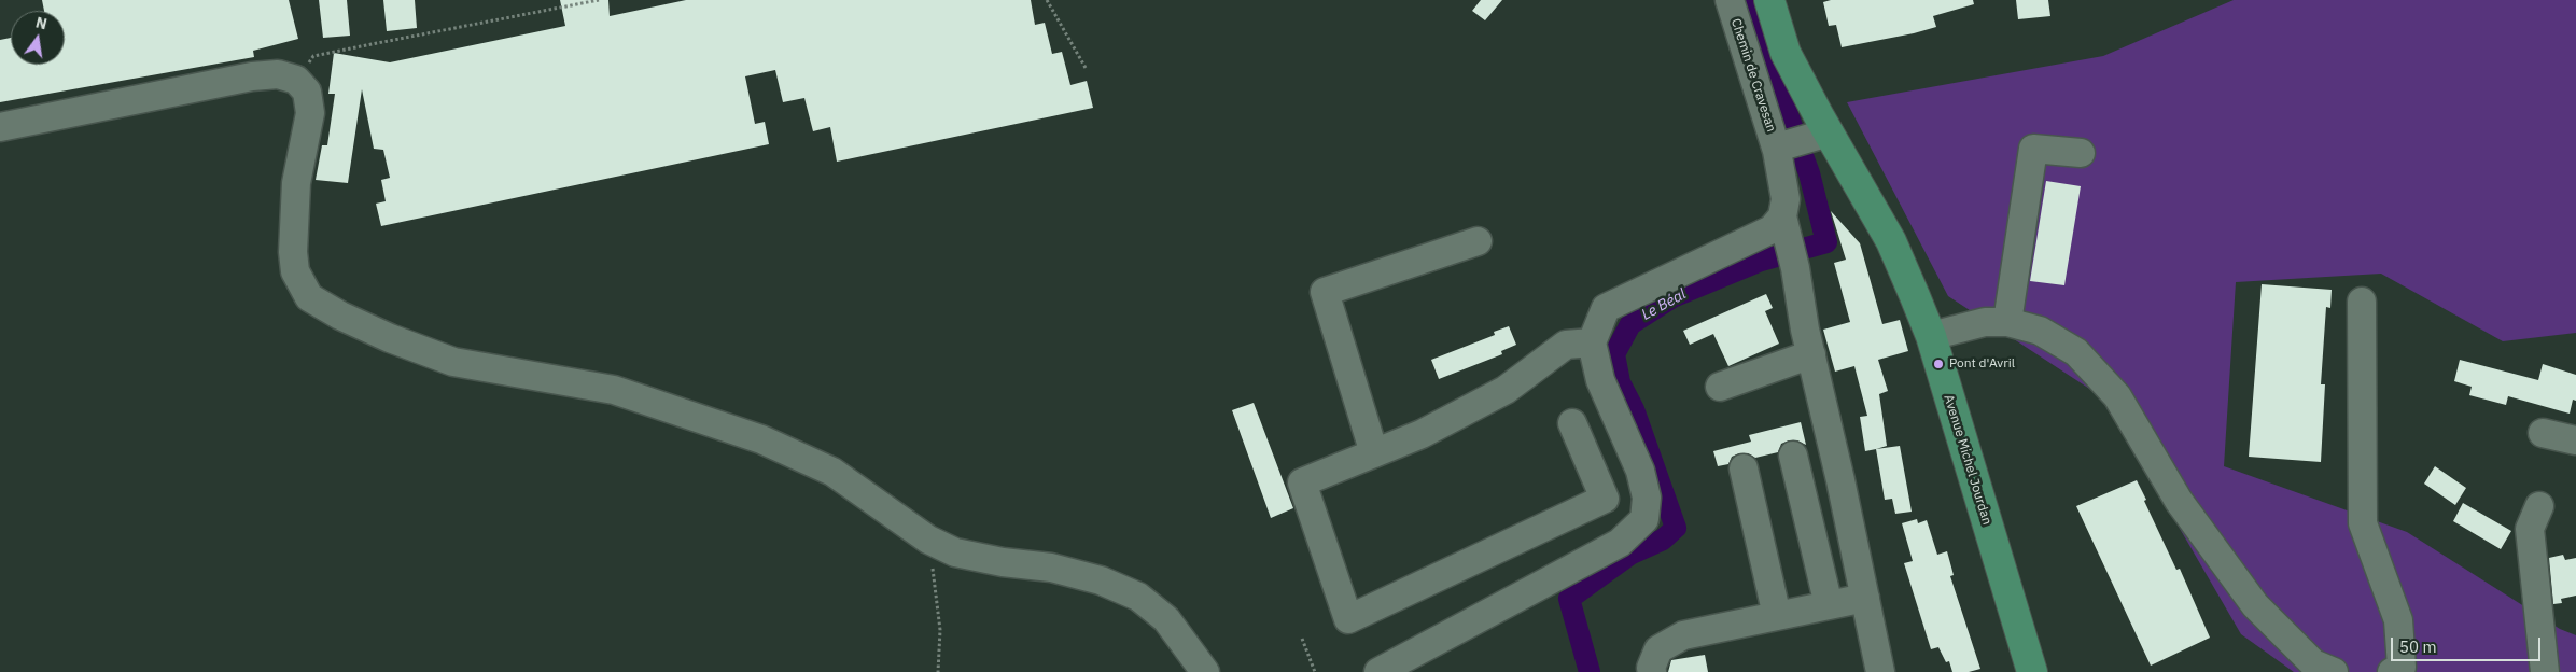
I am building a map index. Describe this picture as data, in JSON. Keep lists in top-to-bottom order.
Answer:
{
  "streets": {
    "main road": ["Avenue Michel Jourdan"],
    "street": ["Chemin de Cravesan"]
  },
  "crossings": [
    ["Chemin de Cravesan", "Avenue Michel Jourdan"]
  ],
  "water": ["Le Béal"],
  "places": ["Pont d'Avril"],
  "scale_bar": "50 m",
  "north": "top"
}
